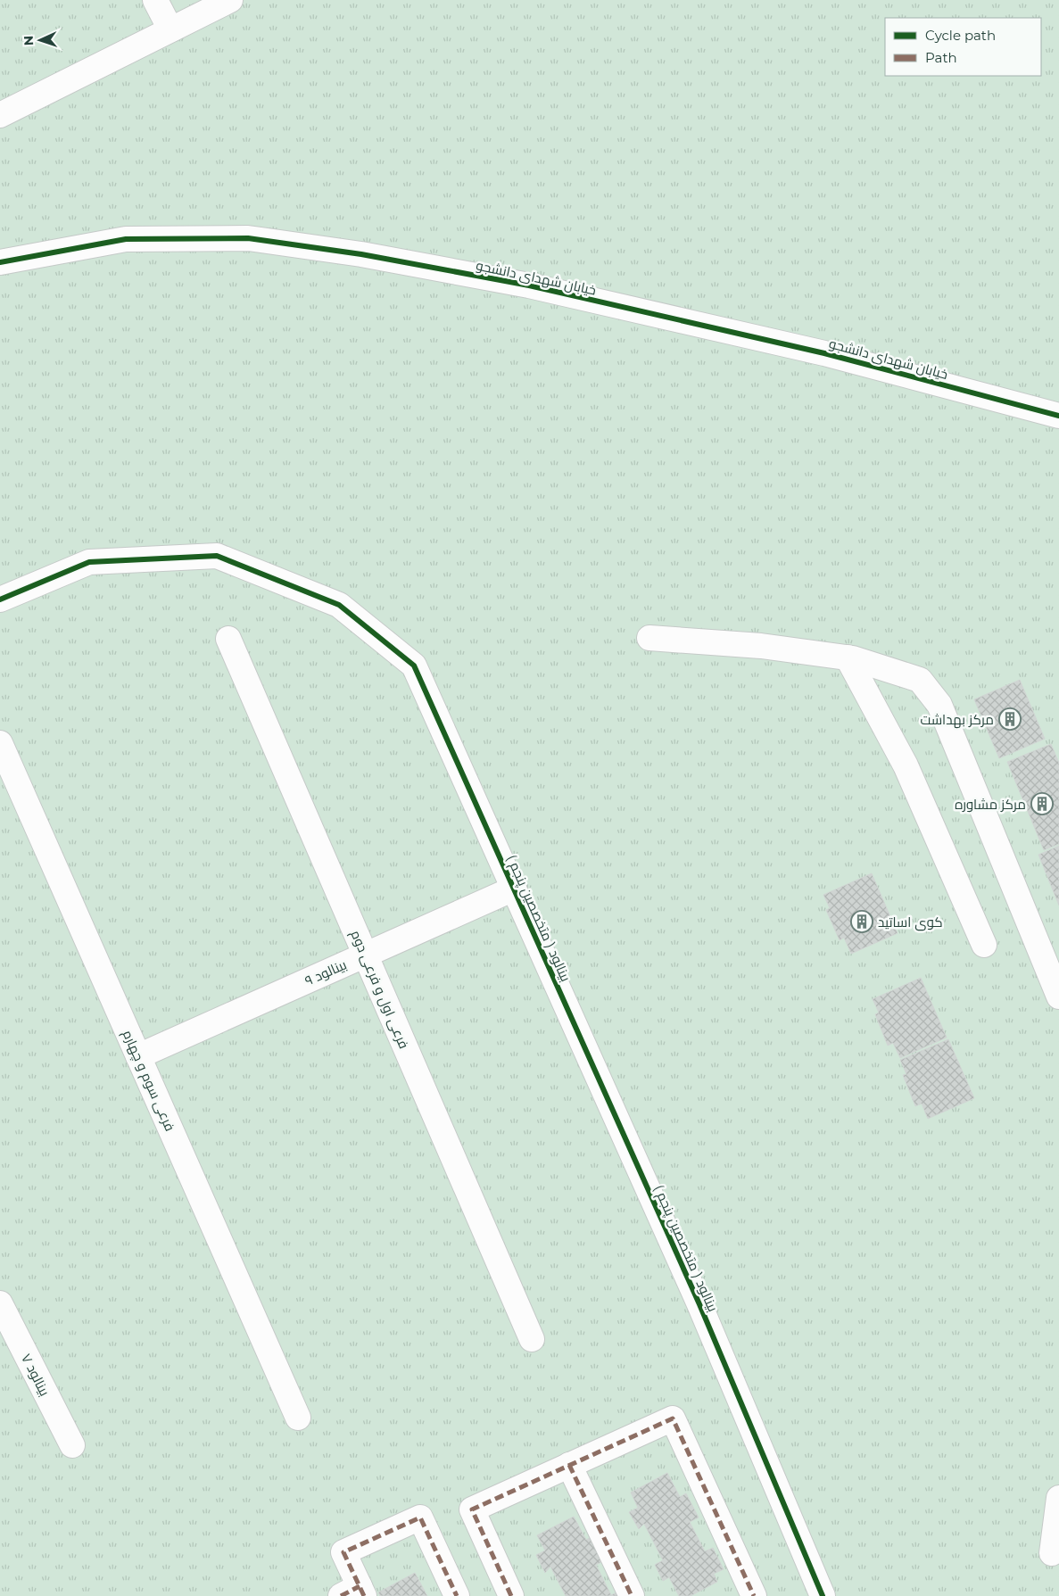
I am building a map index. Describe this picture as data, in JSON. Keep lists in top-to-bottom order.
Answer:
{
  "streets": {
    "street": [
      "خیابان شهدای دانشجو",
      "بینالود ( متخصصین پنجم )",
      "بینالود ۹",
      "فرعی اول و فرعی دوم",
      "فرعی سوم و چهارم",
      "بینالود ۷"
    ]
  },
  "crossings": [
    ["بینالود ( متخصصین پنجم )", "بینالود ۹"],
    ["بینالود ۹", "فرعی اول و فرعی دوم"],
    ["بینالود ۹", "فرعی سوم و چهارم"]
  ],
  "places": {
    "building": ["مرکز بهداشت", "مرکز مشاوره", "کوی اساتید"]
  },
  "legend": ["Cycle path", "Path"],
  "north": "left"
}
